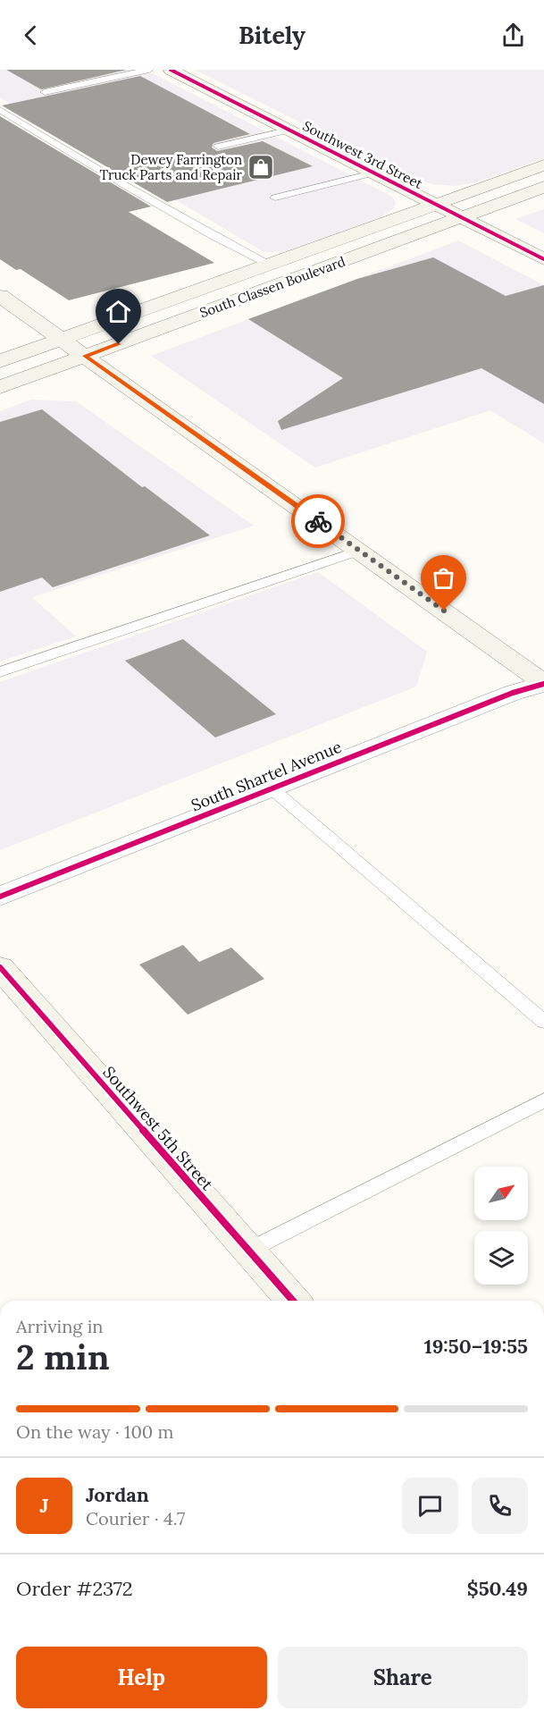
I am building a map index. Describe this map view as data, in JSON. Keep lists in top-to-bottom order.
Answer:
{
  "streets": {
    "main road": ["Southwest 3rd Street", "South Classen Boulevard", "Southwest 5th Street"],
    "street": ["South Shartel Avenue"]
  },
  "crossings": [
    ["Southwest 3rd Street", "South Classen Boulevard"]
  ],
  "places": {
    "shop": ["Dewey Farrington Truck Parts and Repair"]
  },
  "north": "top right",
  "page": {
    "header": "Bitely",
    "heading": ["2 min", "Arriving in", "19:50–19:55"],
    "panel": [
      "Jordan",
      "Courier · 4.7",
      "Order #2372",
      "$50.49"
    ],
    "bar": "On the way · 100 m",
    "round": "J",
    "buttons": ["Help", "Share"]
  }
}
